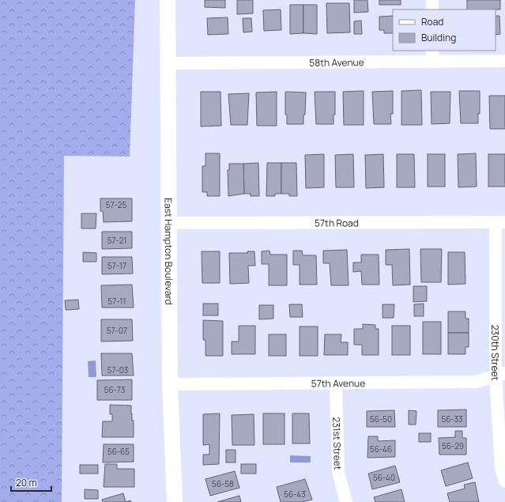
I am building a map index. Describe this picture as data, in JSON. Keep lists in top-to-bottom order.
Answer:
{
  "streets": {
    "street": [
      "58th Avenue",
      "57th Road",
      "East Hampton Boulevard",
      "230th Street",
      "57th Avenue",
      "231st Street"
    ]
  },
  "crossings": [
    ["58th Avenue", "East Hampton Boulevard"],
    ["57th Road", "East Hampton Boulevard"],
    ["57th Road", "230th Street"],
    ["East Hampton Boulevard", "57th Avenue"],
    ["230th Street", "57th Avenue"],
    ["57th Avenue", "231st Street"]
  ],
  "house_numbers": [
    "57-25",
    "57-21",
    "57-17",
    "57-11",
    "57-07",
    "57-03",
    "56-73",
    "56-50",
    "56-33",
    "56-29",
    "56-46",
    "56-65",
    "56-40",
    "56-58",
    "56-43"
  ],
  "legend": ["Road", "Building"],
  "scale_bar": "20 m"
}
